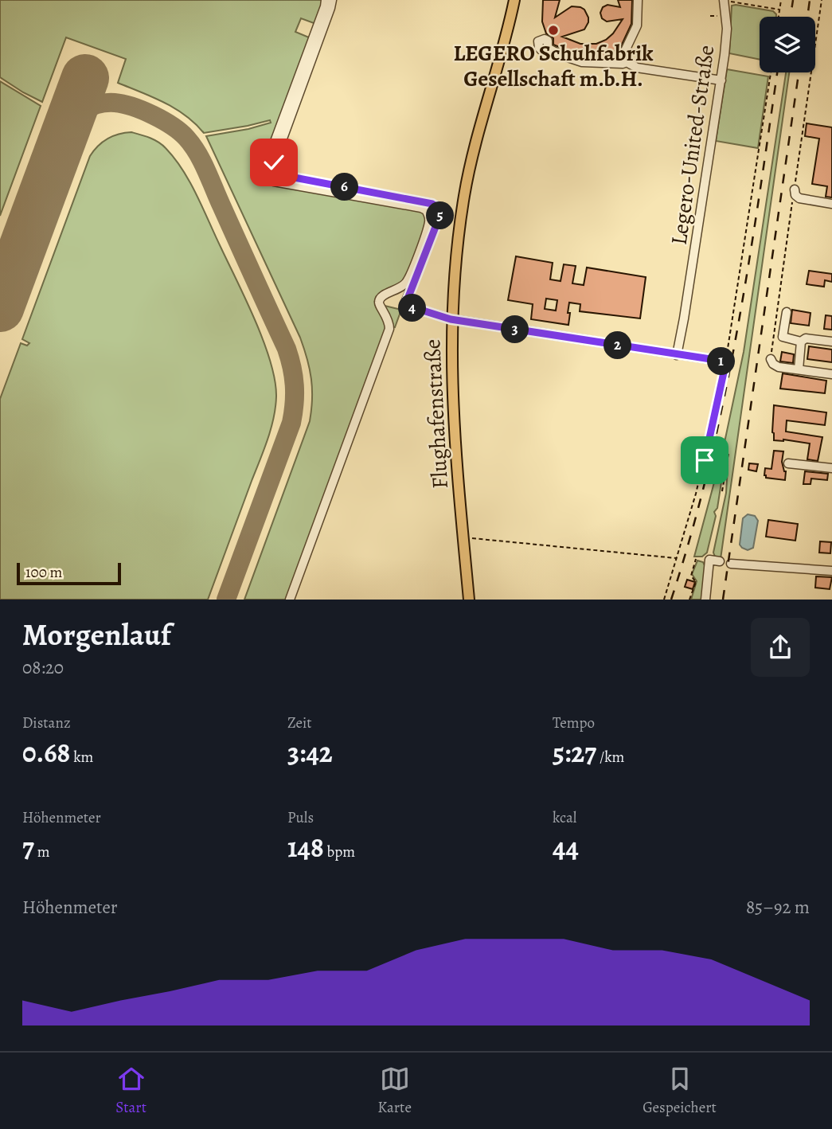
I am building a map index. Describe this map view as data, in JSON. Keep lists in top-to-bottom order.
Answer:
{
  "streets": {
    "main road": ["Flughafenstraße"],
    "street": ["Legero-United-Straße"]
  },
  "places": ["LEGERO Schuhfabrik Gesellschaft m.b.H."],
  "scale_bar": "100 m",
  "page": {
    "pins": [
      "6",
      "5",
      "4",
      "3",
      "2",
      "1"
    ],
    "scale": "100 m",
    "heading": ["Morgenlauf", "08:20"],
    "stats": [
      ["Distanz", "0.68 km"],
      ["Zeit", "3:42"],
      ["Tempo", "5:27 /km"],
      ["Höhenmeter", "7 m"],
      ["Puls", "148 bpm"],
      ["kcal", "44"]
    ],
    "chart": ["Höhenmeter", "85–92 m"],
    "tabs": ["Start", "Karte", "Gespeichert"]
  }
}
